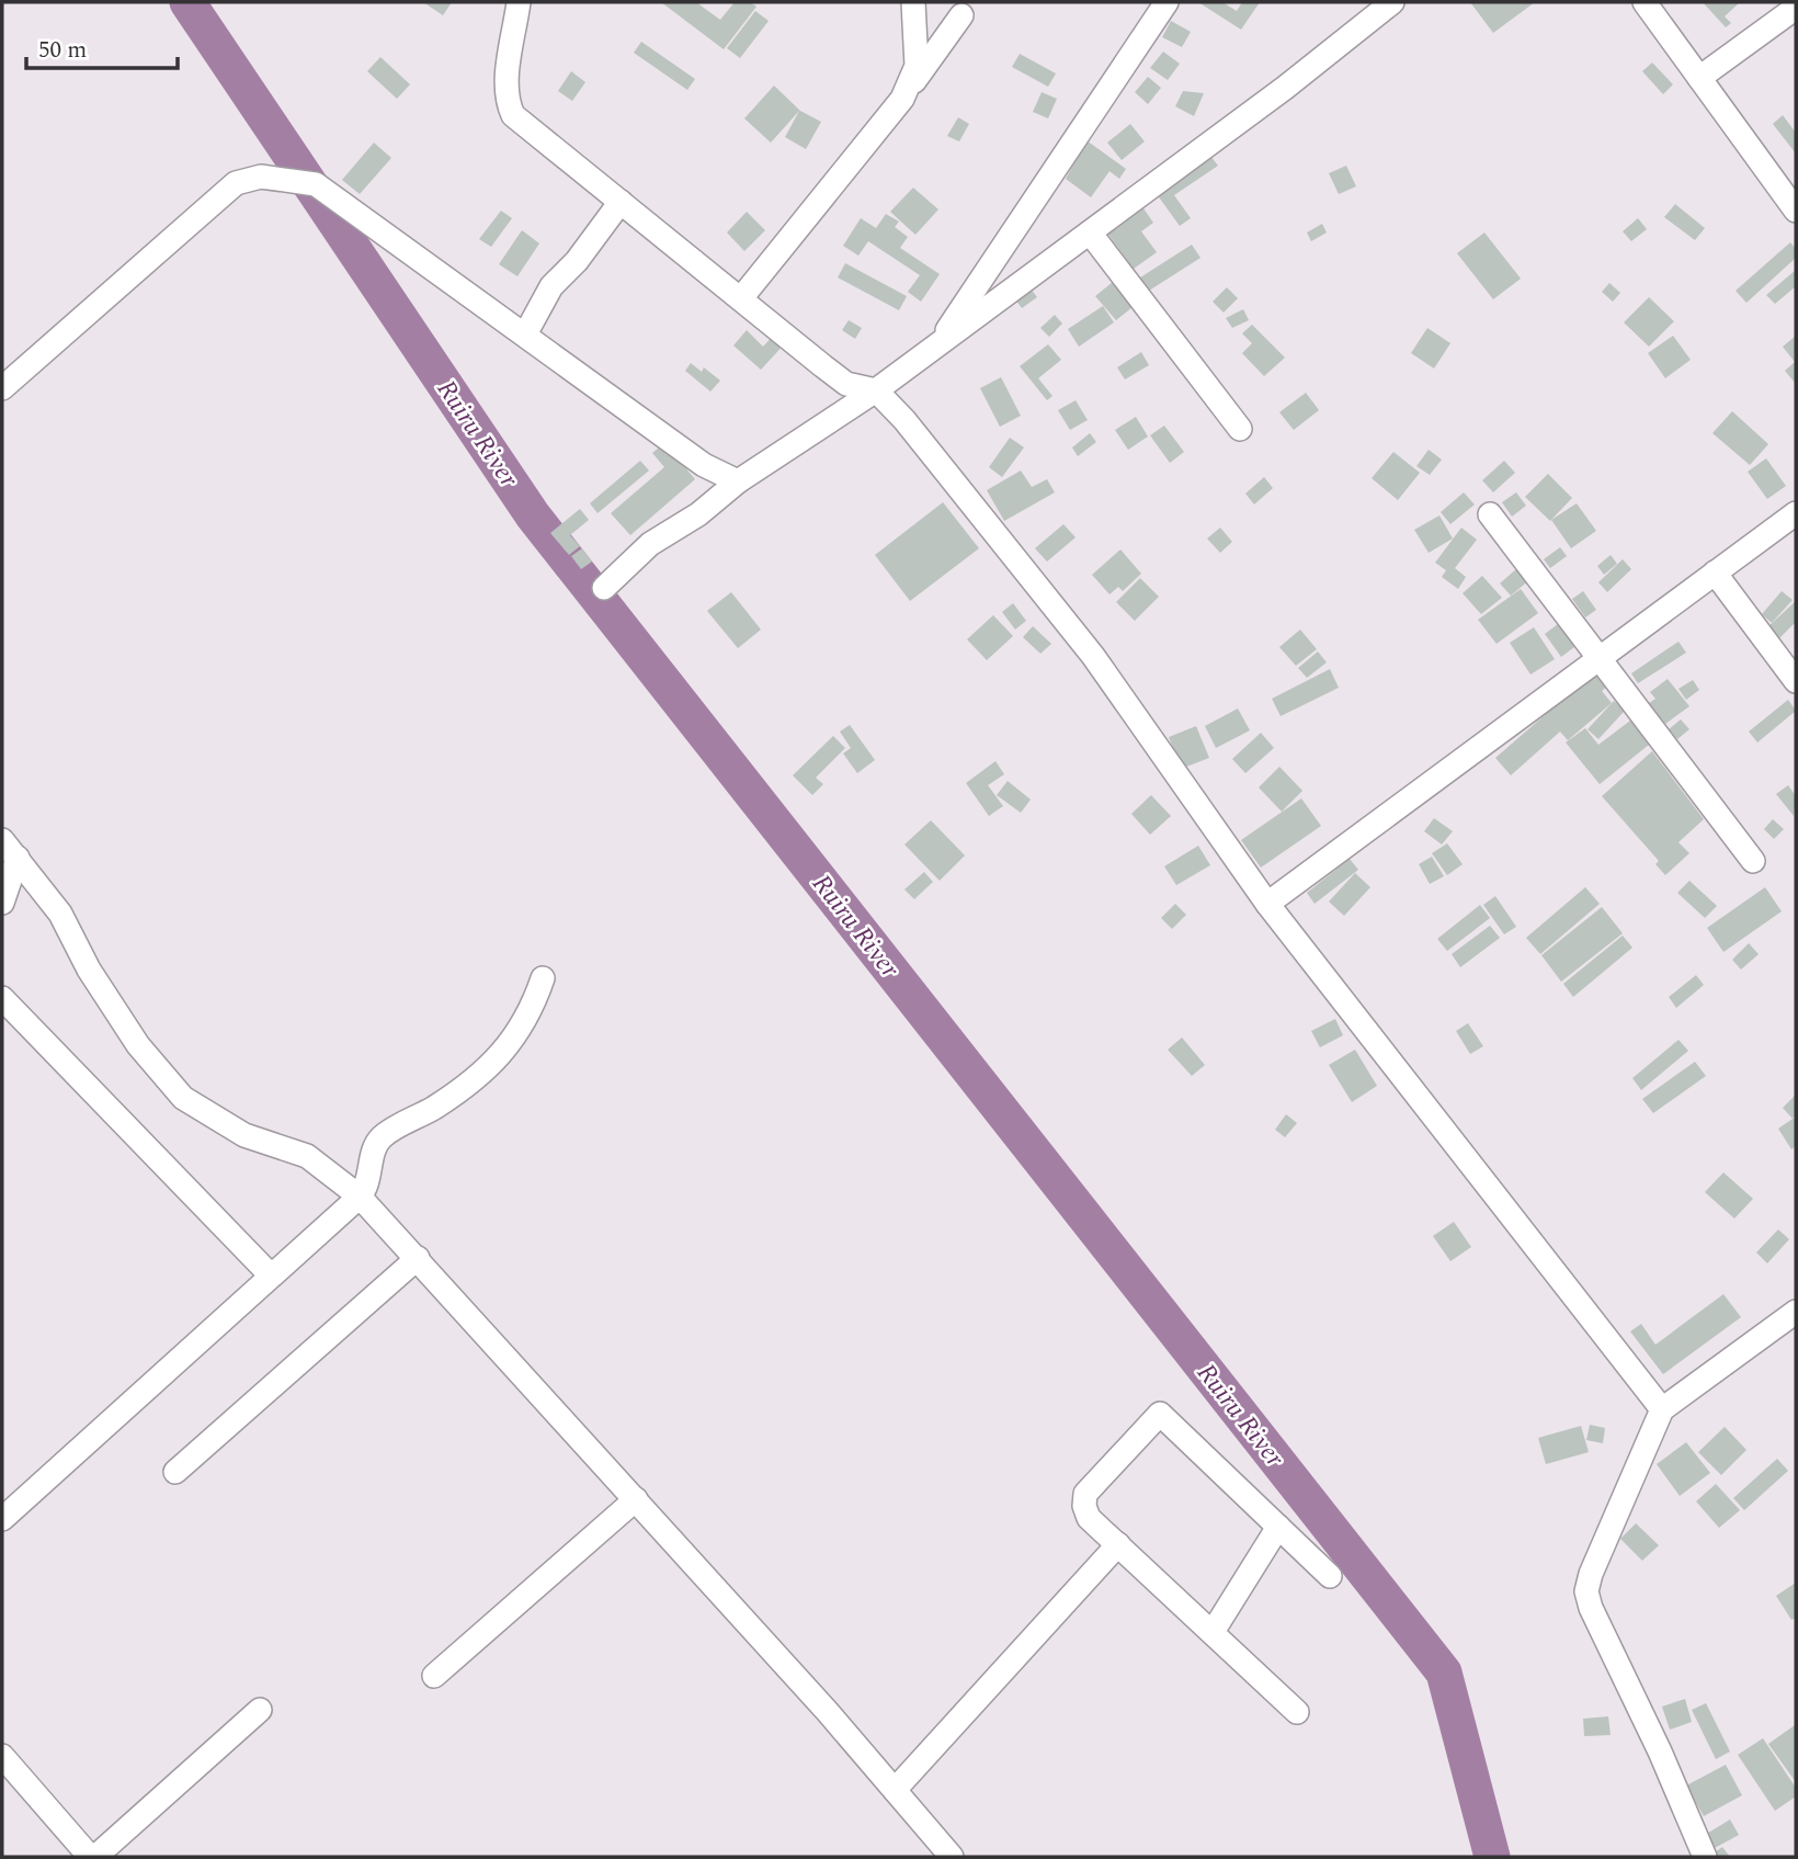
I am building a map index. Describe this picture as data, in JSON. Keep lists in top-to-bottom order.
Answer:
{
  "water": ["Ruiru River"],
  "scale_bar": "50 m"
}
